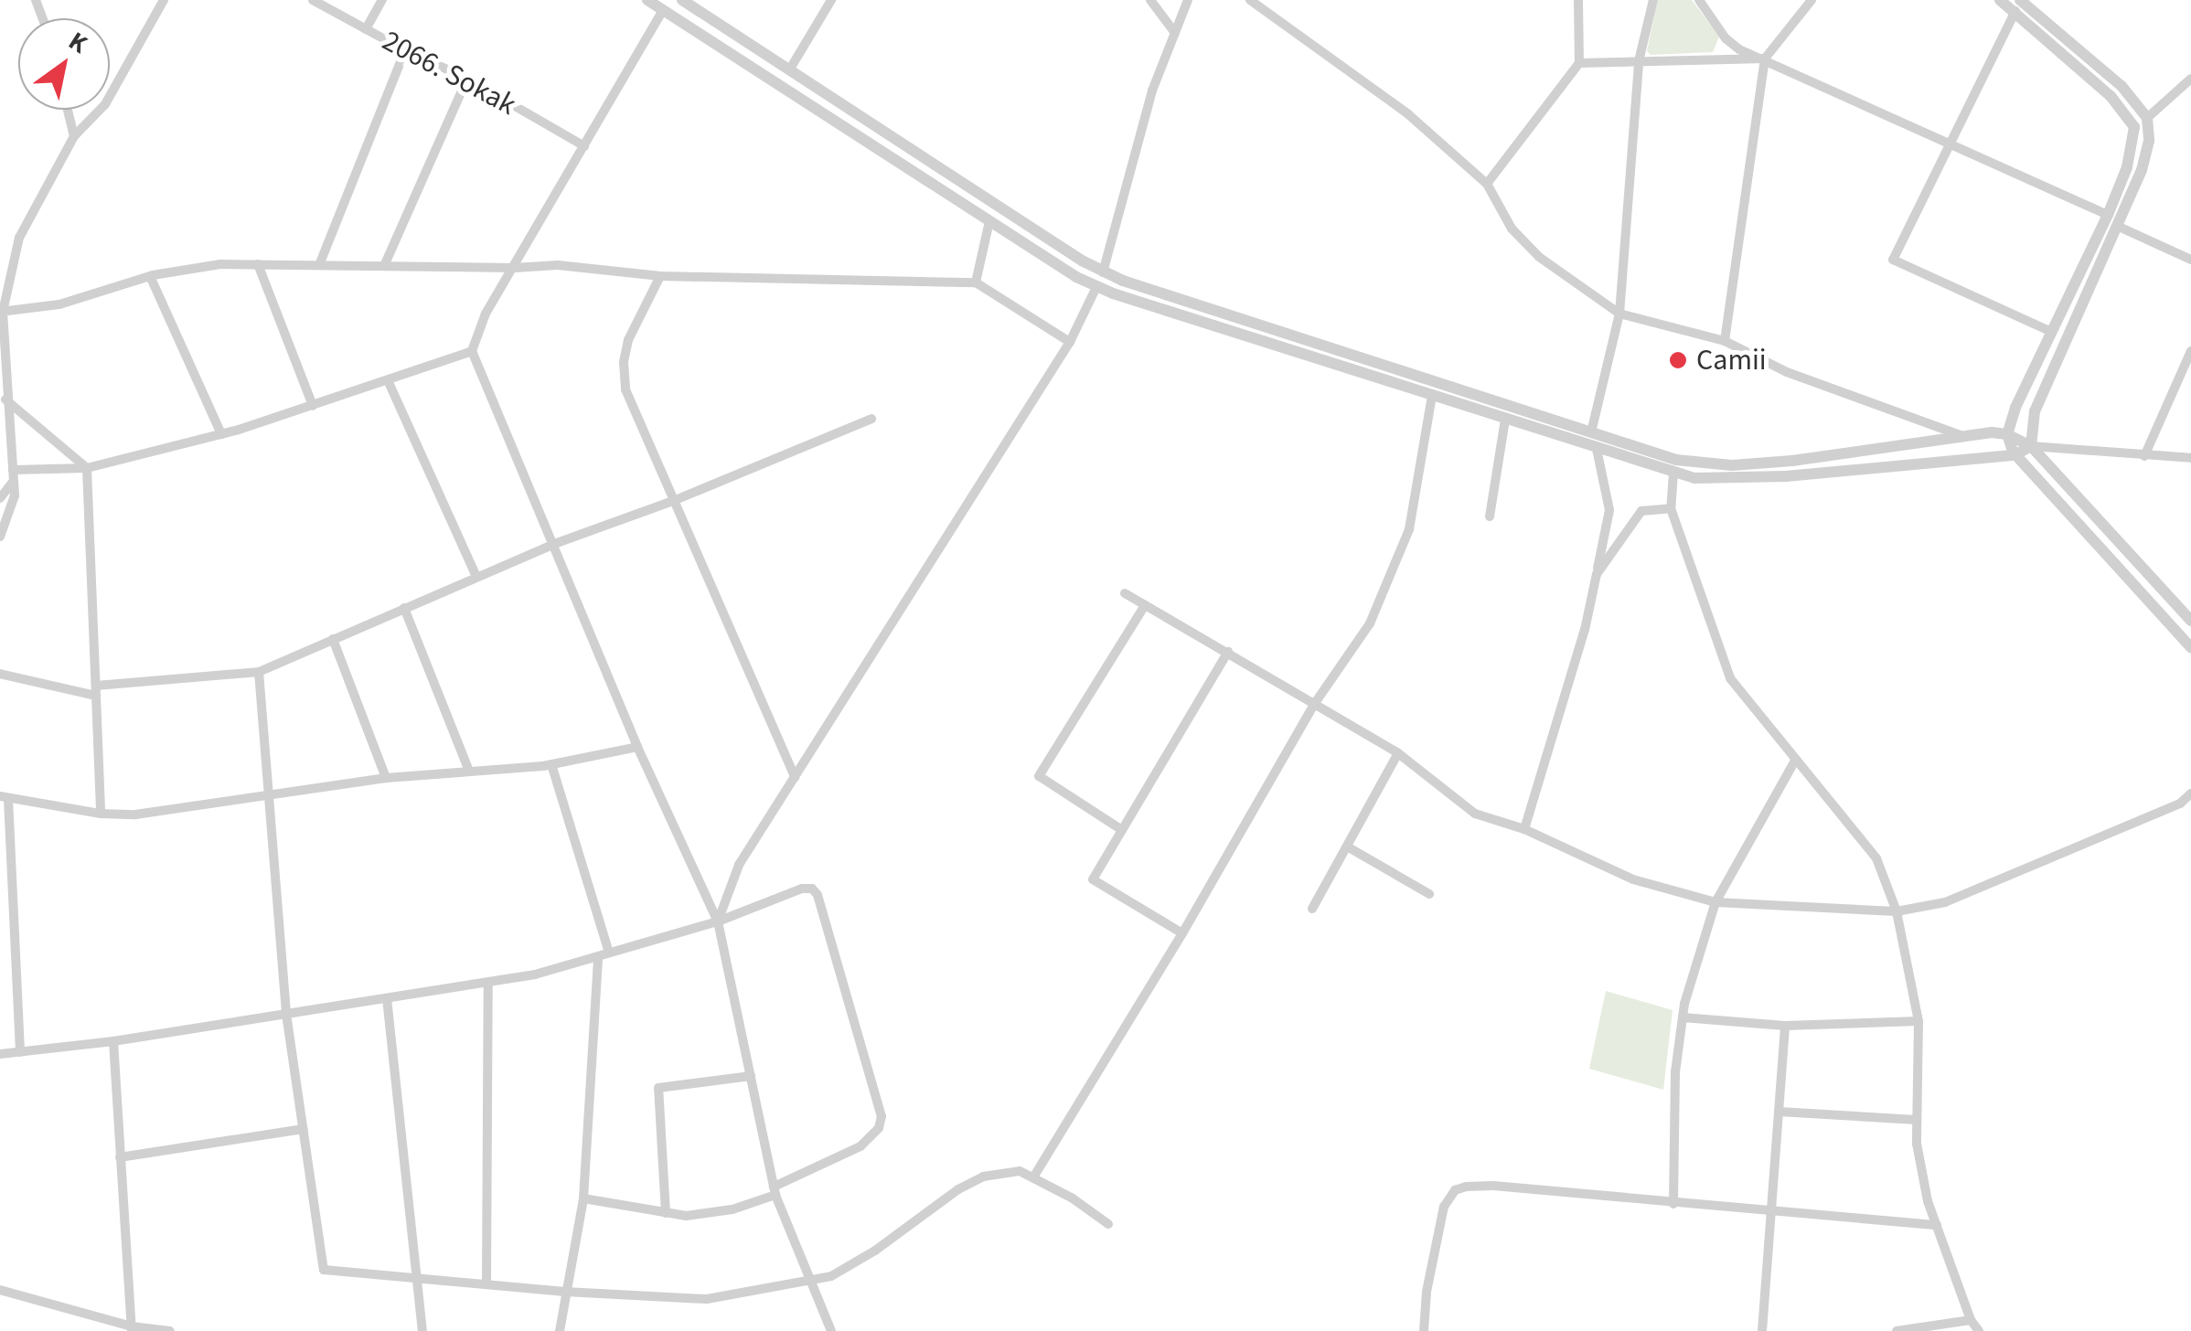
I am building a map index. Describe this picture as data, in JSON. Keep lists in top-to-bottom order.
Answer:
{
  "streets": {
    "street": ["2066. Sokak"]
  },
  "places": ["Camii"],
  "north": "top right"
}
